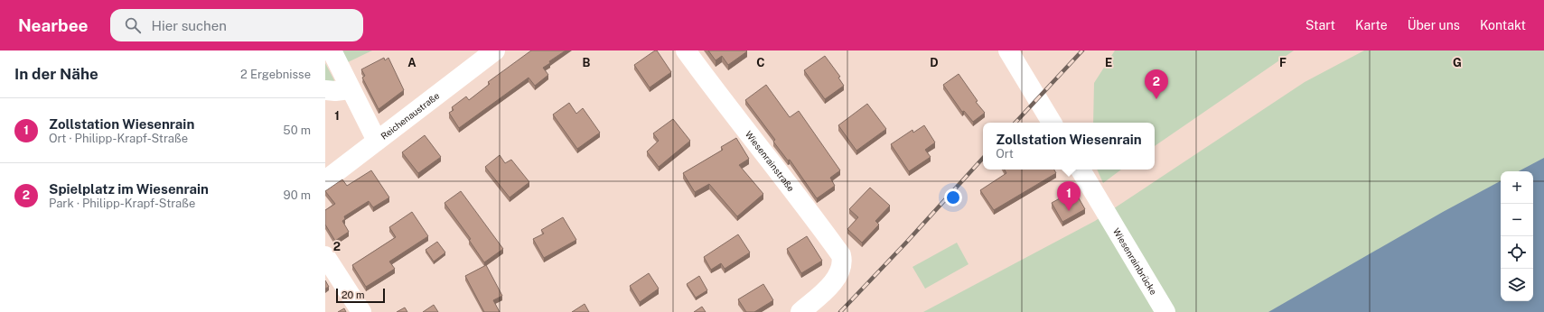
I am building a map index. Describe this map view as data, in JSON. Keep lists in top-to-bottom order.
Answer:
{
  "streets": {
    "street": ["Reichenaustraße", "Wiesenrainstraße", "Wiesenrainbrücke"]
  },
  "scale_bar": "20 m",
  "page": {
    "header": "Nearbee",
    "search": "Hier suchen",
    "nav": [
      "Start",
      "Karte",
      "Über uns",
      "Kontakt"
    ],
    "heading": ["In der Nähe", "2 Ergebnisse"],
    "pins": ["2", "1"],
    "list": [
      {
        "mark": "1",
        "name": "Zollstation Wiesenrain",
        "note": "Ort · Philipp-Krapf-Straße",
        "value": "50 m"
      },
      {
        "mark": "2",
        "name": "Spielplatz im Wiesenrain",
        "note": "Park · Philipp-Krapf-Straße",
        "value": "90 m"
      }
    ],
    "popup": ["Zollstation Wiesenrain", "Ort"],
    "map_buttons": ["+", "−"],
    "scale": "20 m"
  },
  "grid": {
    "columns": [
      "A",
      "B",
      "C",
      "D",
      "E",
      "F",
      "G"
    ],
    "rows": ["1", "2"]
  }
}
